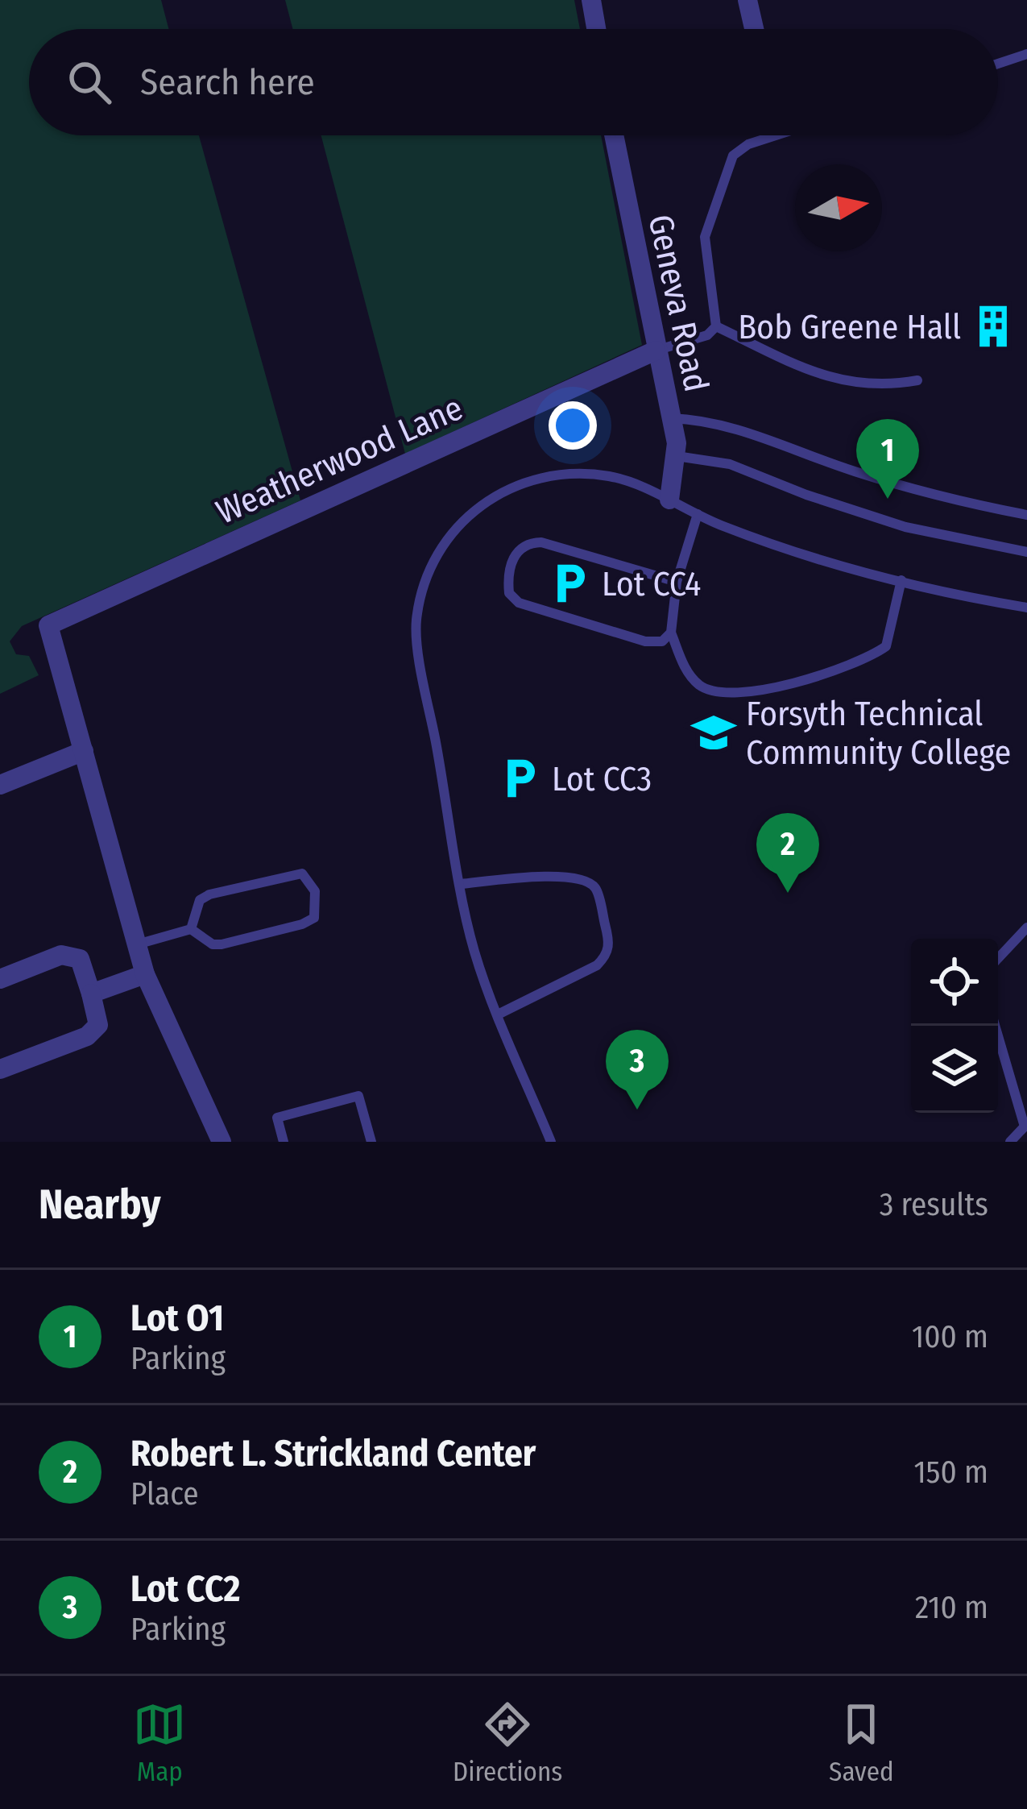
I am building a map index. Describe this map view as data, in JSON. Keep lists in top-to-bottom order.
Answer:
{
  "streets": {
    "street": ["Geneva Road", "Weatherwood Lane"]
  },
  "crossings": [
    ["Geneva Road", "Weatherwood Lane"]
  ],
  "places": {
    "building": ["Bob Greene Hall"],
    "parking": ["Lot CC4", "Lot CC3"],
    "school or university": ["Forsyth Technical Community College"]
  },
  "north": "right",
  "page": {
    "search": "Search here",
    "pins": ["1", "2", "3"],
    "heading": ["Nearby", "3 results"],
    "list": [
      {
        "mark": "1",
        "name": "Lot O1",
        "note": "Parking",
        "value": "100 m"
      },
      {
        "mark": "2",
        "name": "Robert L. Strickland Center",
        "note": "Place",
        "value": "150 m"
      },
      {
        "mark": "3",
        "name": "Lot CC2",
        "note": "Parking",
        "value": "210 m"
      }
    ],
    "nav": ["Map", "Directions", "Saved"]
  }
}
